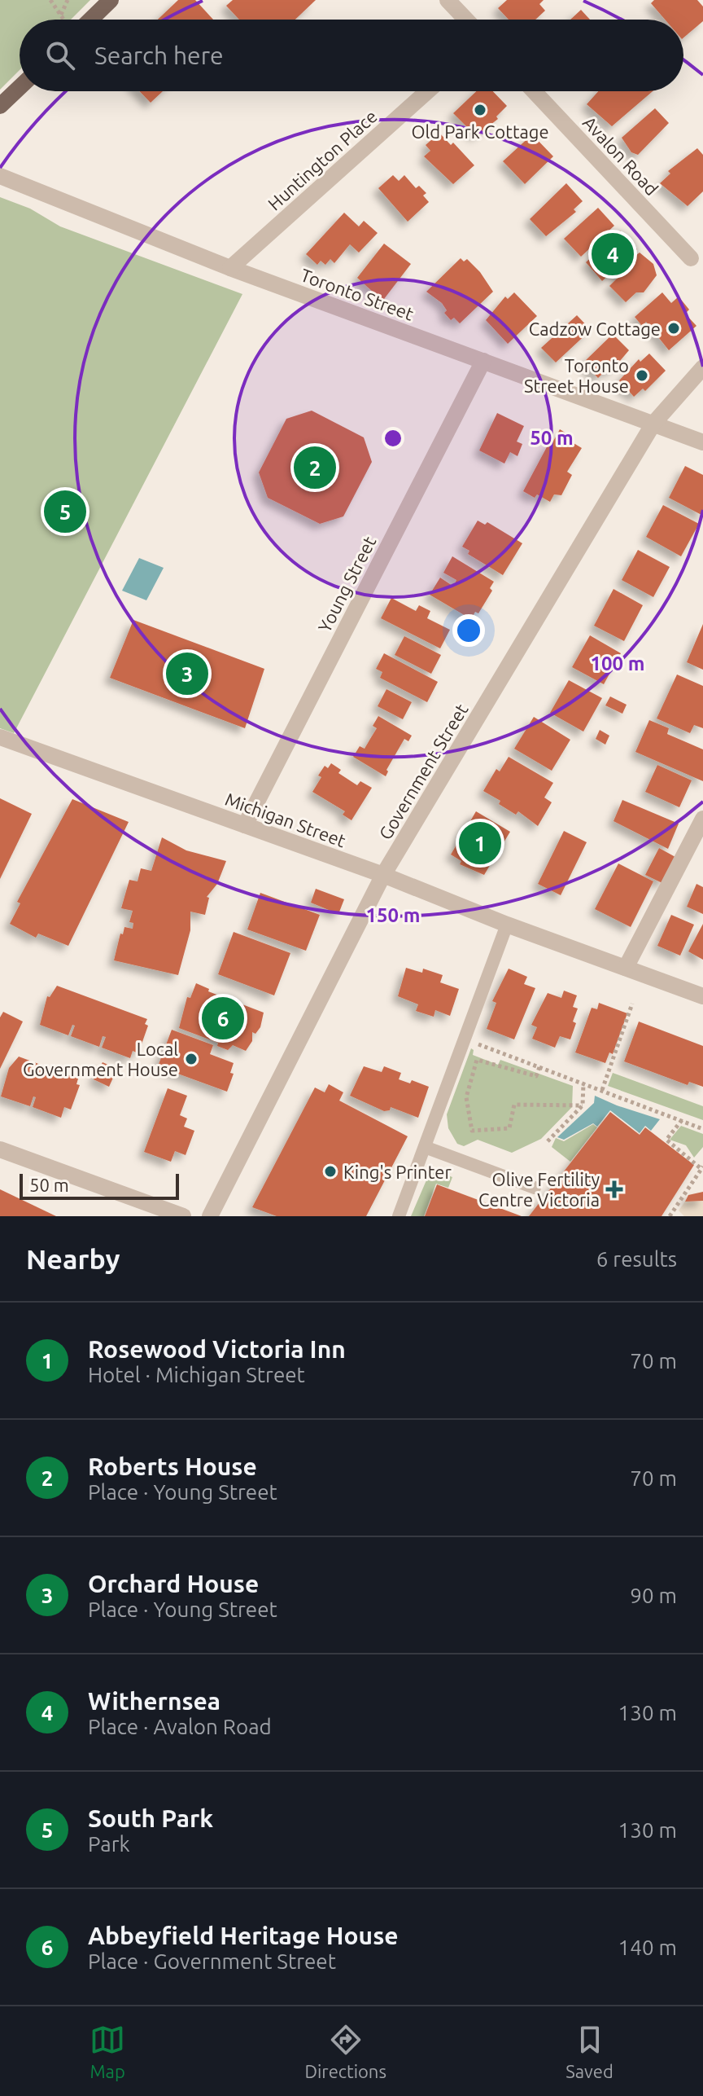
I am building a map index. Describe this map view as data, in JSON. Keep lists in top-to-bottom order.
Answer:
{
  "streets": {
    "street": [
      "Avalon Road",
      "Huntington Place",
      "Toronto Street",
      "Young Street",
      "Government Street",
      "Michigan Street"
    ]
  },
  "crossings": [
    ["Huntington Place", "Toronto Street"],
    ["Toronto Street", "Young Street"],
    ["Toronto Street", "Government Street"],
    ["Young Street", "Michigan Street"],
    ["Government Street", "Michigan Street"]
  ],
  "places": {
    "other": [
      "Old Park Cottage",
      "Cadzow Cottage",
      "Toronto Street House",
      "Local Government House",
      "King's Printer"
    ],
    "health": ["Olive Fertility Centre Victoria"]
  },
  "scale_bar": "50 m",
  "page": {
    "search": "Search here",
    "pins": [
      "4",
      "2",
      "5",
      "3",
      "1",
      "6"
    ],
    "scale": "50 m",
    "heading": ["Nearby", "6 results"],
    "list": [
      {
        "mark": "1",
        "name": "Rosewood Victoria Inn",
        "note": "Hotel · Michigan Street",
        "value": "70 m"
      },
      {
        "mark": "2",
        "name": "Roberts House",
        "note": "Place · Young Street",
        "value": "70 m"
      },
      {
        "mark": "3",
        "name": "Orchard House",
        "note": "Place · Young Street",
        "value": "90 m"
      },
      {
        "mark": "4",
        "name": "Withernsea",
        "note": "Place · Avalon Road",
        "value": "130 m"
      },
      {
        "mark": "5",
        "name": "South Park",
        "note": "Park",
        "value": "130 m"
      },
      {
        "mark": "6",
        "name": "Abbeyfield Heritage House",
        "note": "Place · Government Street",
        "value": "140 m"
      }
    ],
    "nav": ["Map", "Directions", "Saved"]
  },
  "rings": ["50 m", "100 m", "150 m"]
}
